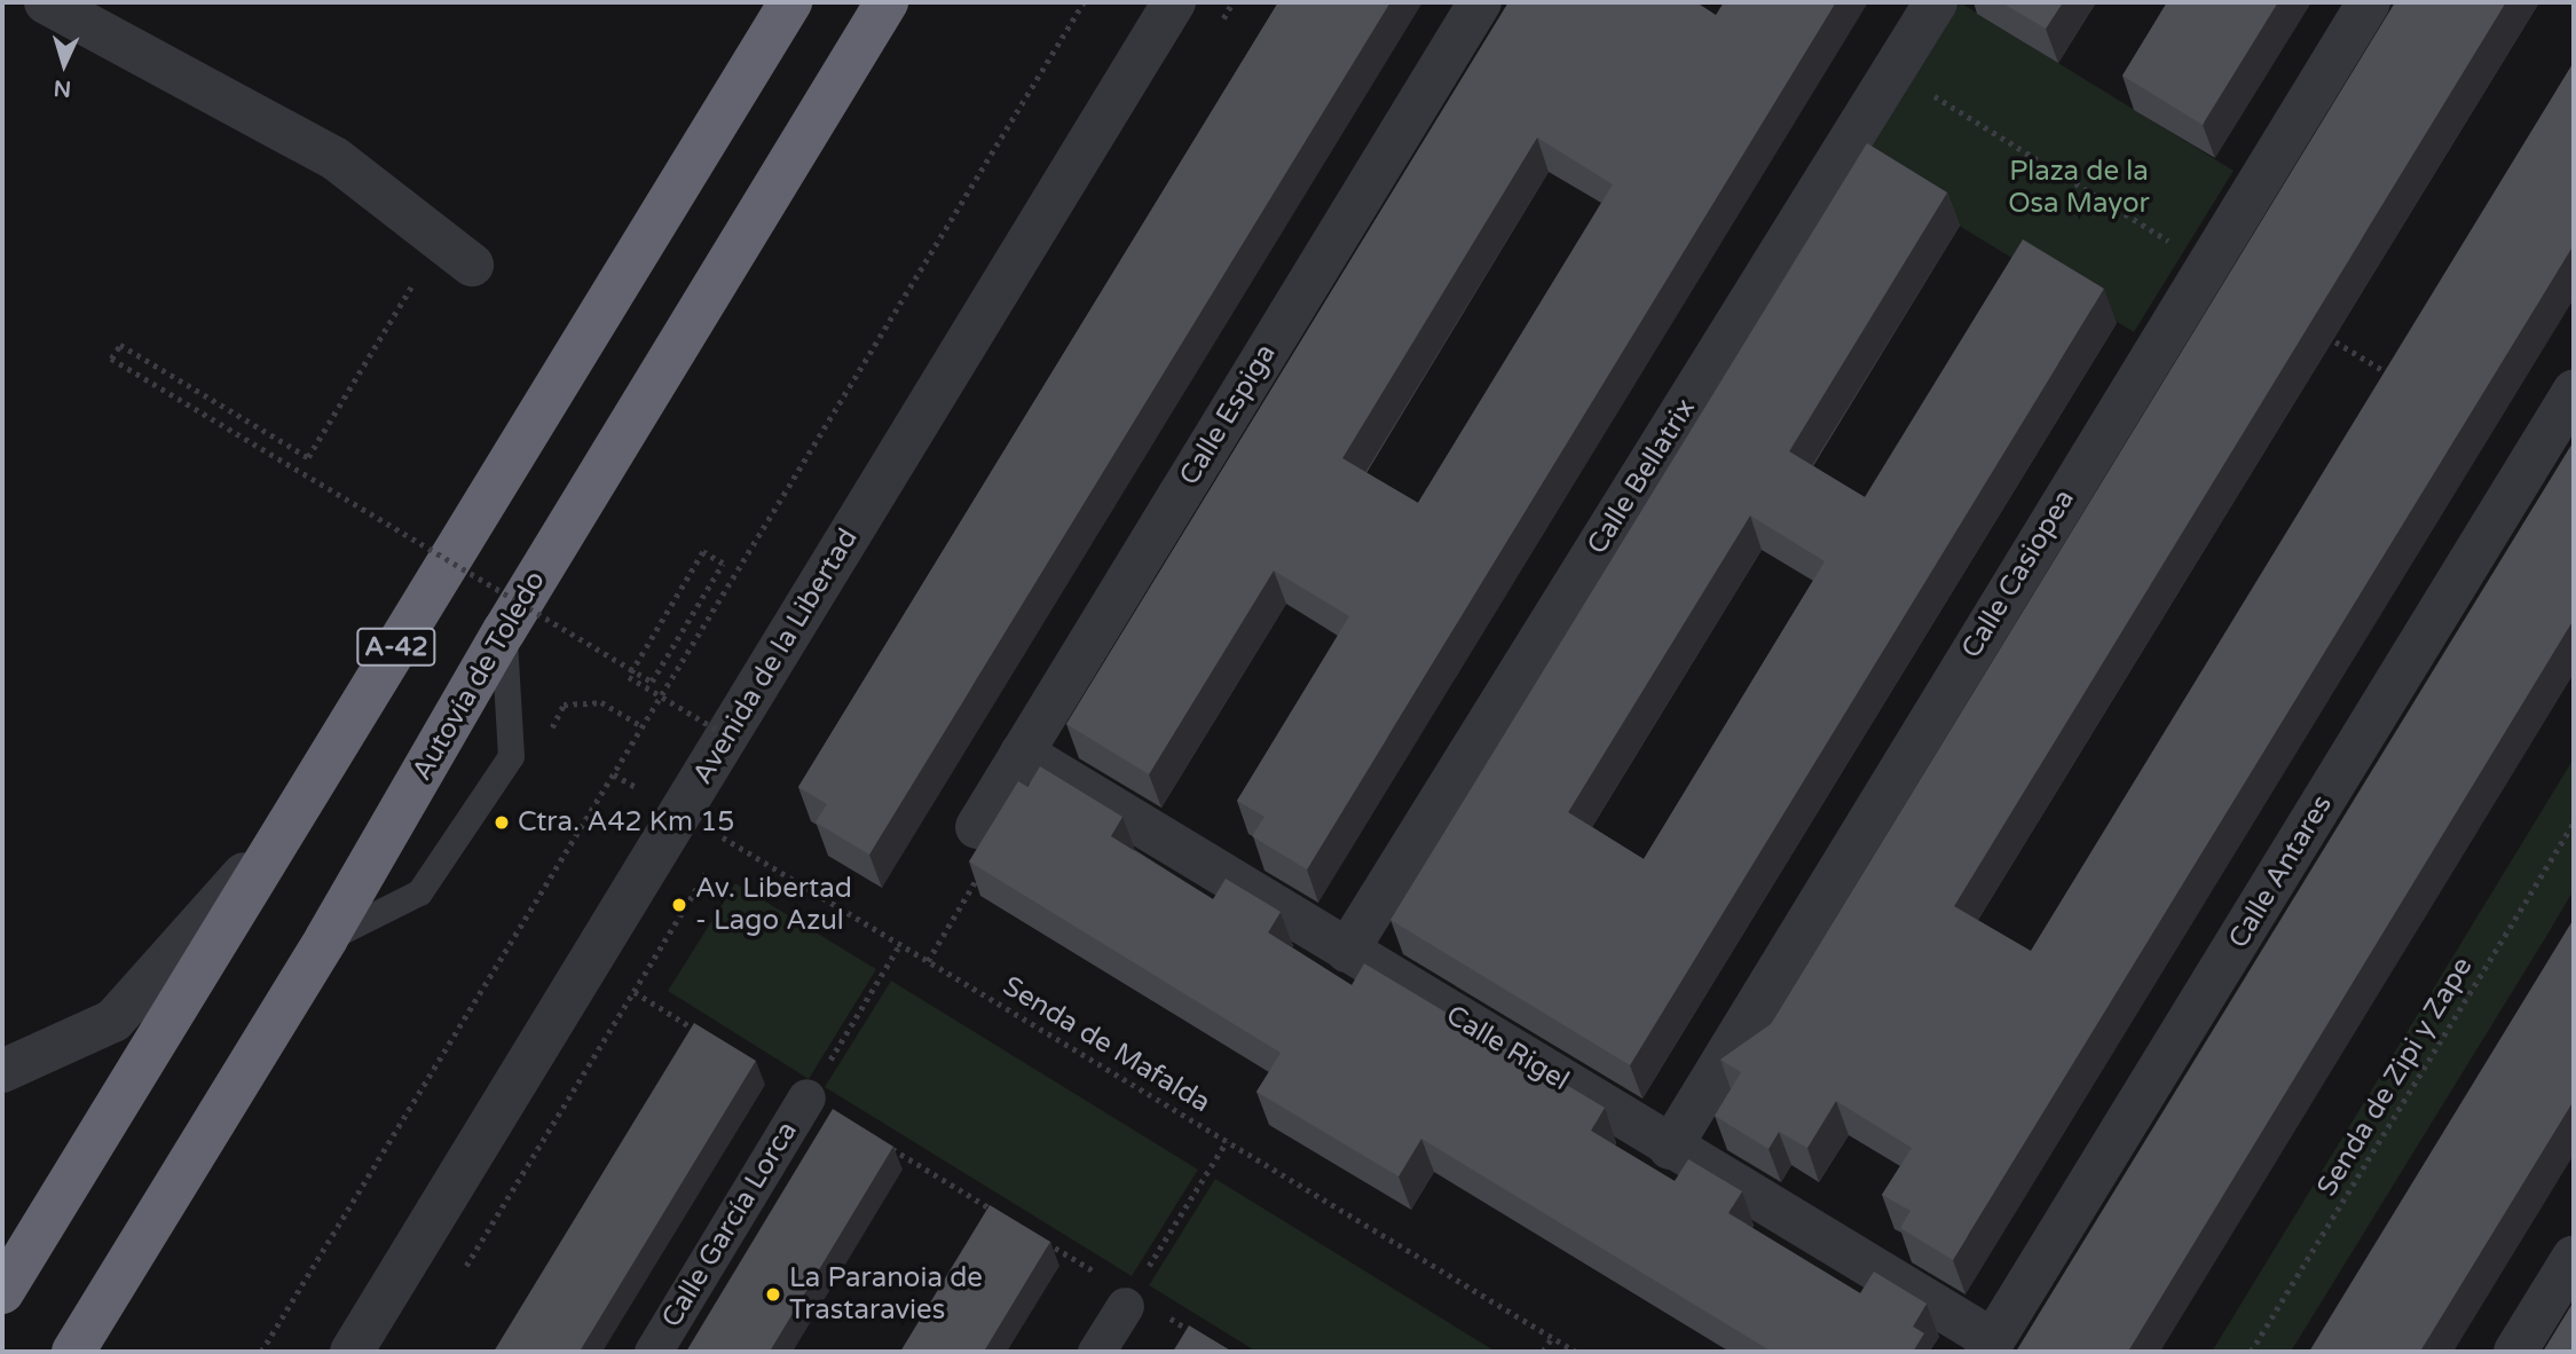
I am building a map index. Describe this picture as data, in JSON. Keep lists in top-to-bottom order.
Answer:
{
  "streets": {
    "highway": ["A-42", "Autovía de Toledo"],
    "street": [
      "Calle Espiga",
      "Calle Bellatrix",
      "Calle Casiopea",
      "Avenida de la Libertad",
      "Calle Antares",
      "Calle Rigel",
      "Calle García Lorca"
    ],
    "path": ["Senda de Mafalda", "Senda de Zipi y Zape"]
  },
  "crossings": [
    ["Calle Espiga", "Calle Rigel"],
    ["Calle Bellatrix", "Calle Rigel"],
    ["Calle Casiopea", "Calle Rigel"],
    ["Avenida de la Libertad", "Senda de Mafalda"],
    ["Calle Antares", "Calle Rigel"]
  ],
  "parks": ["Plaza de la Osa Mayor"],
  "places": ["Ctra. A42 Km 15", "Av. Libertad - Lago Azul", "La Paranoia de Trastaravies"],
  "north": "bottom"
}
